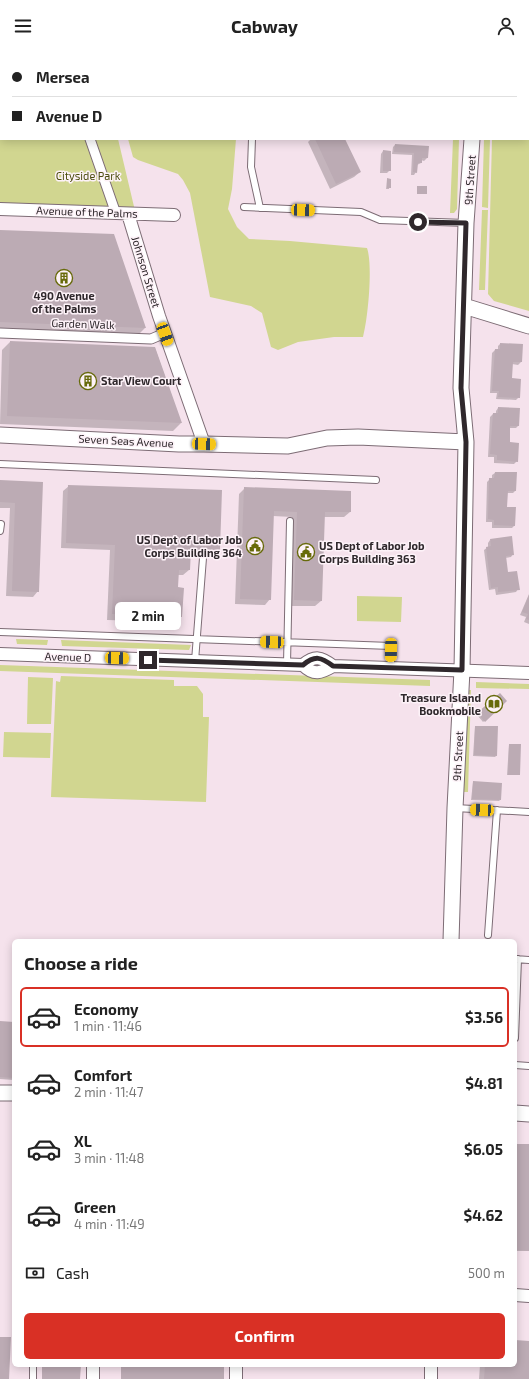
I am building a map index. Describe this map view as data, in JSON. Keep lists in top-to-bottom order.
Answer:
{
  "streets": {
    "street": [
      "9th Street",
      "Avenue of the Palms",
      "Johnson Street",
      "Garden Walk",
      "Seven Seas Avenue",
      "Avenue D"
    ]
  },
  "crossings": [
    ["9th Street", "Seven Seas Avenue"],
    ["9th Street", "Avenue D"],
    ["Avenue of the Palms", "Johnson Street"],
    ["Johnson Street", "Garden Walk"],
    ["Johnson Street", "Seven Seas Avenue"]
  ],
  "parks": ["Cityside Park"],
  "places": {
    "building": ["490 Avenue of the Palms", "Star View Court"],
    "public building": ["US Dept of Labor Job Corps Building 364", "US Dept of Labor Job Corps Building 363"],
    "library": ["Treasure Island Bookmobile"]
  },
  "page": {
    "header": "Cabway",
    "banner": ["Mersea", "Avenue D"],
    "bubble": "2 min",
    "heading": "Choose a ride",
    "list": [
      {
        "name": "Economy",
        "note": "1 min · 11:46",
        "value": "$3.56"
      },
      {
        "name": "Comfort",
        "note": "2 min · 11:47",
        "value": "$4.81"
      },
      {
        "name": "XL",
        "note": "3 min · 11:48",
        "value": "$6.05"
      },
      {
        "name": "Green",
        "note": "4 min · 11:49",
        "value": "$4.62"
      }
    ],
    "pay": ["Cash", "500 m"],
    "buttons": "Confirm"
  }
}
